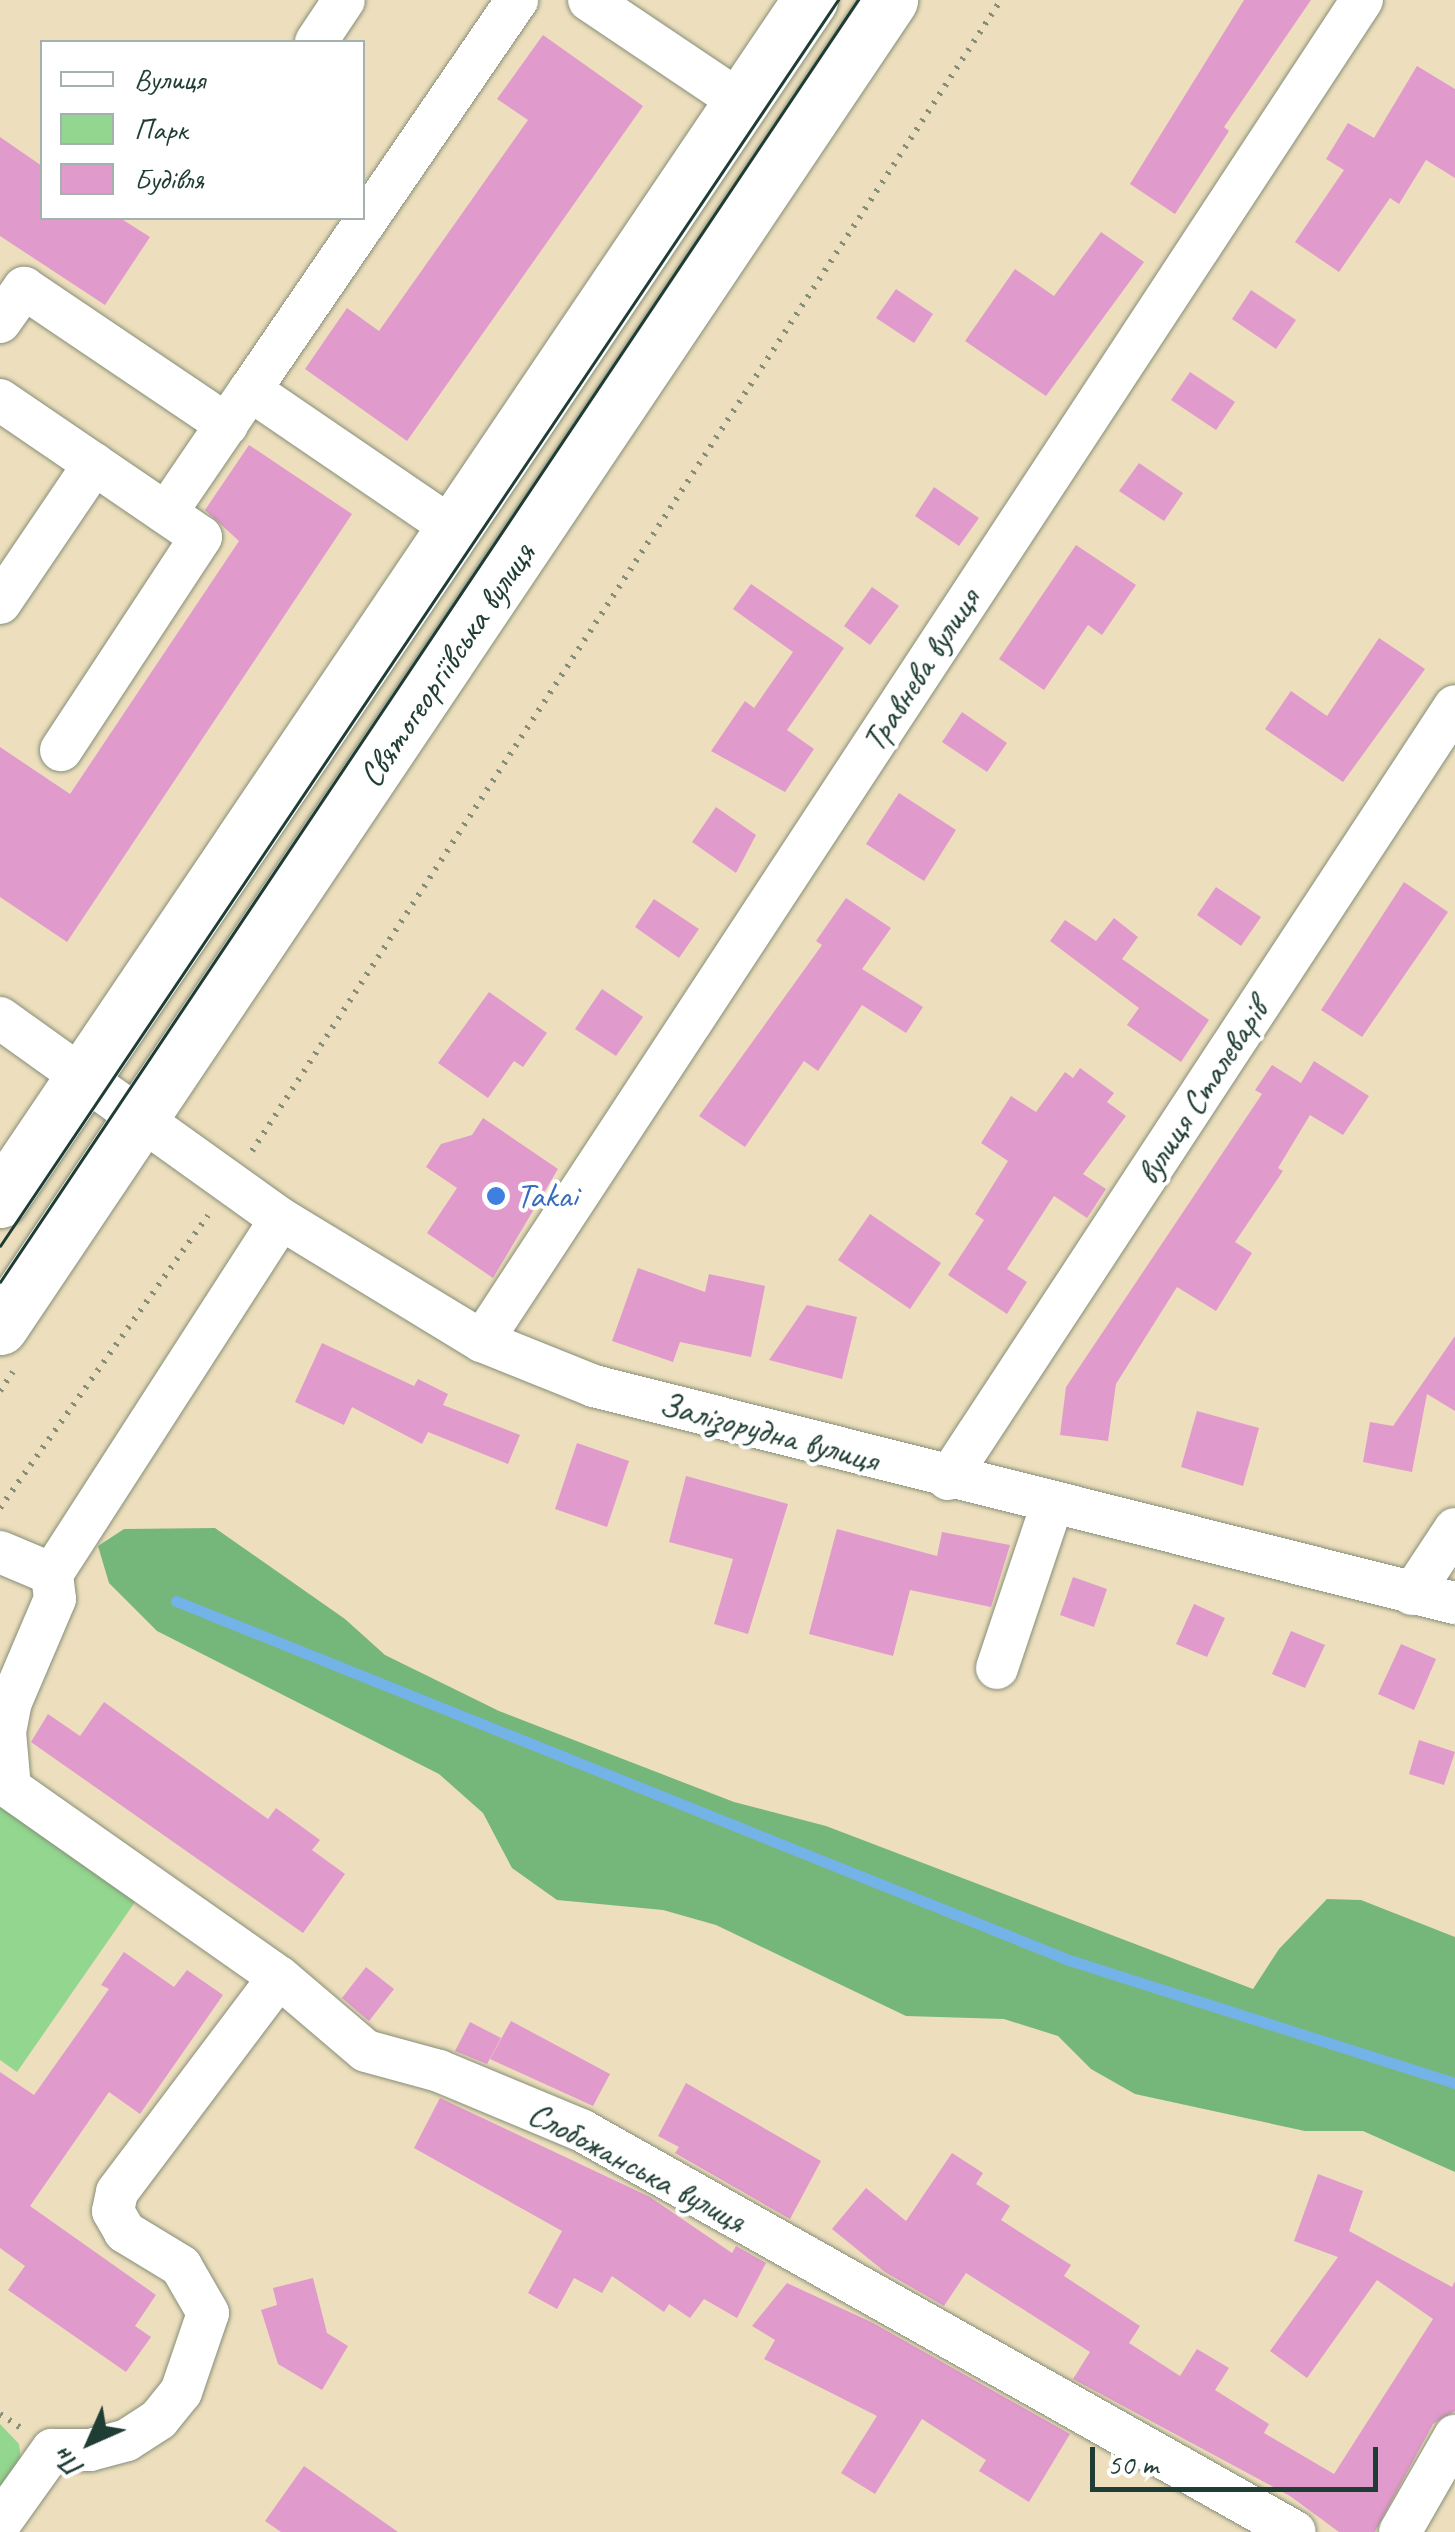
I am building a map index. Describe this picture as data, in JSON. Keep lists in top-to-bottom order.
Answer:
{
  "streets": {
    "main road": ["Святогеоргіївська вулиця"],
    "street": [
      "Травнева вулиця",
      "вулиця Сталеварів",
      "Залізорудна вулиця",
      "Слобожанська вулиця"
    ]
  },
  "crossings": [
    ["Святогеоргіївська вулиця", "Залізорудна вулиця"],
    ["Травнева вулиця", "Залізорудна вулиця"],
    ["вулиця Сталеварів", "Залізорудна вулиця"]
  ],
  "places": ["Takai"],
  "legend": ["Вулиця", "Парк", "Будівля"],
  "scale_bar": "50 m",
  "north": "bottom left"
}
